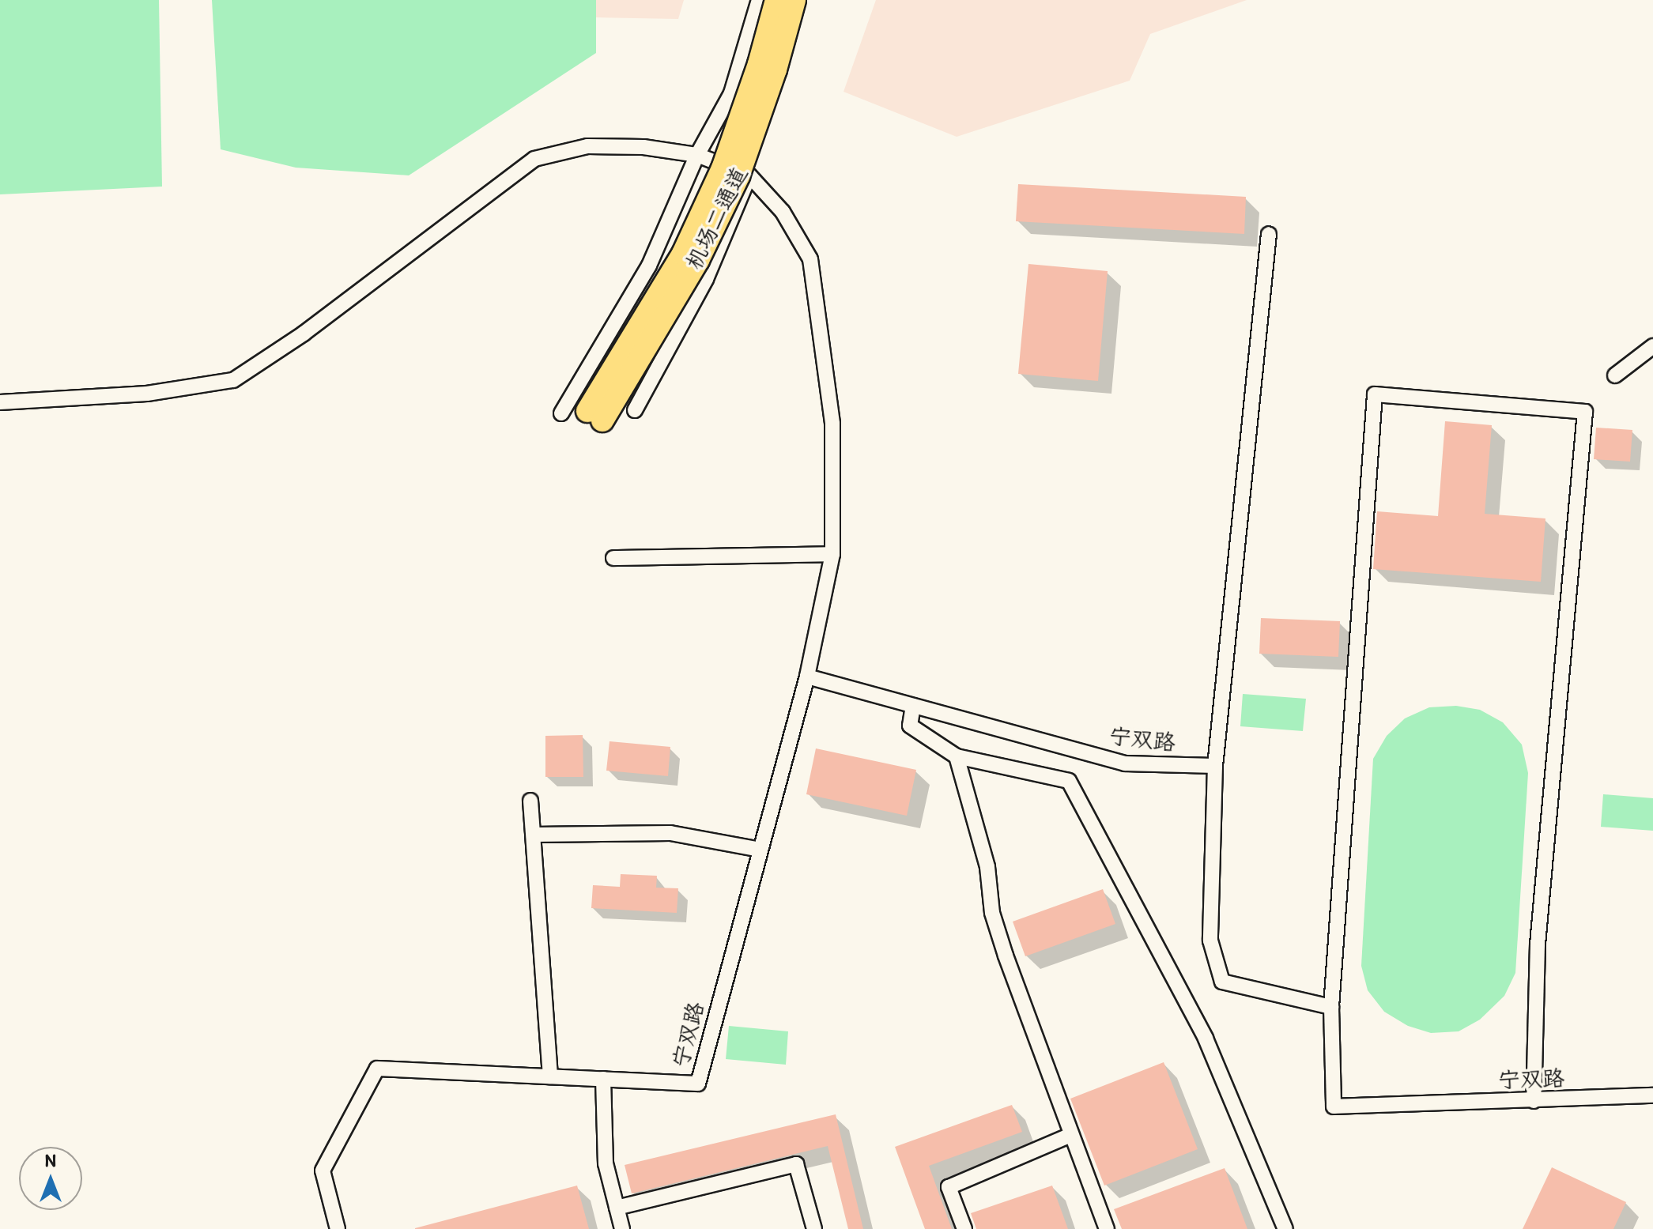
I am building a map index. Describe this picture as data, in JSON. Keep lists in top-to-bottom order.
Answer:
{
  "streets": {
    "highway": ["机场二通道"],
    "street": ["宁双路"]
  },
  "north": "top"
}
